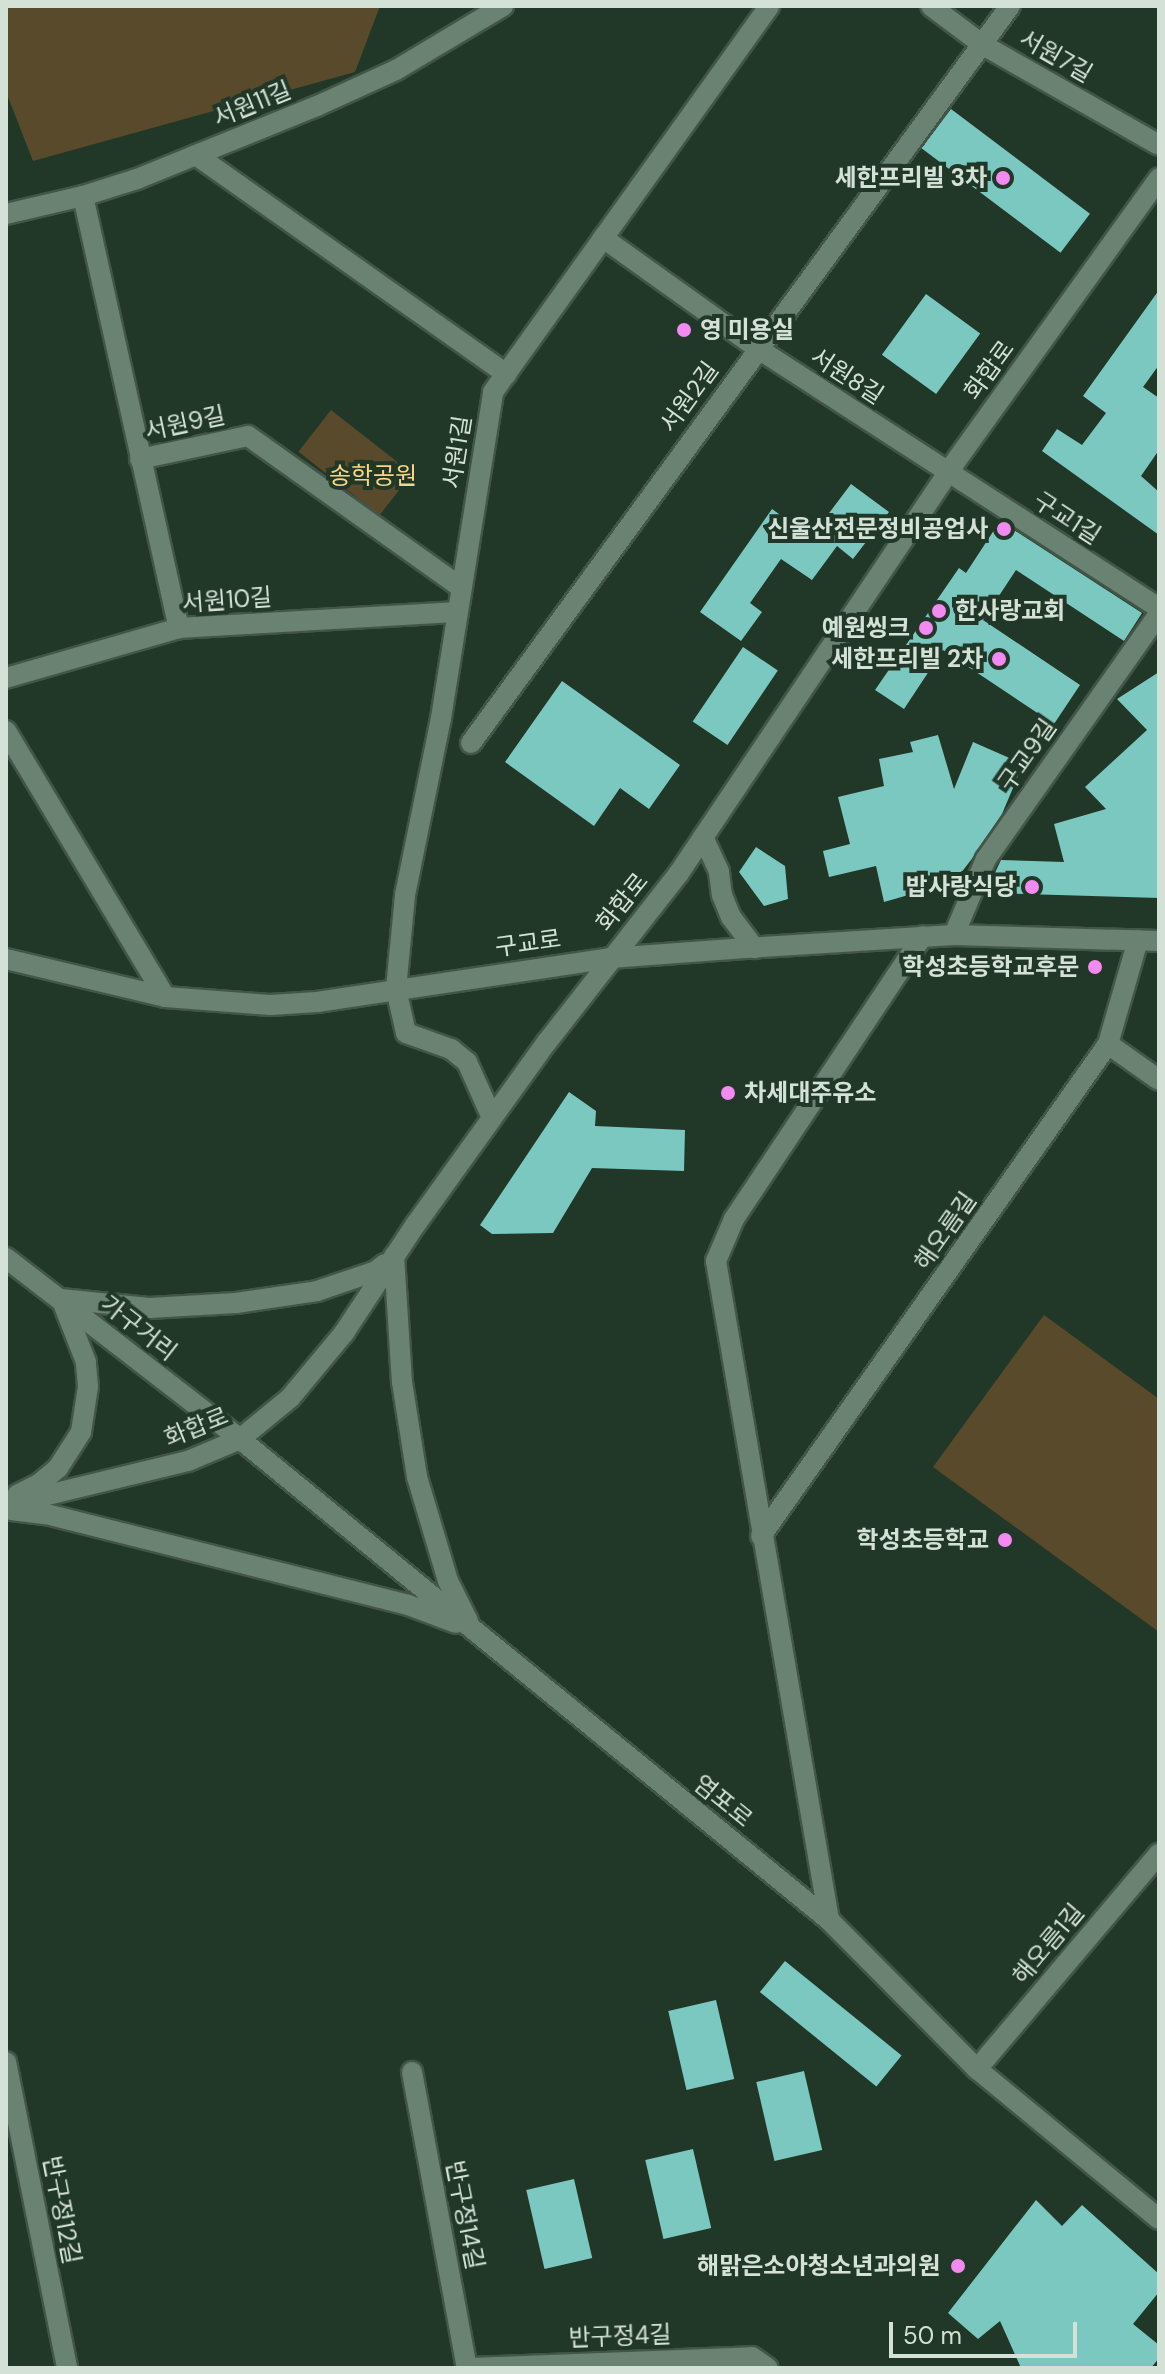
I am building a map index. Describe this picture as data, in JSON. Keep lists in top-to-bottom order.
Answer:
{
  "streets": {
    "street": [
      "서원7길",
      "서원11길",
      "화합로",
      "서원8길",
      "서원2길",
      "서원9길",
      "서원1길",
      "구교1길",
      "서원10길",
      "구교9길",
      "구교로",
      "해오름길",
      "가구거리",
      "염포로",
      "해오름1길",
      "반구정12길",
      "반구정14길",
      "반구정4길"
    ]
  },
  "crossings": [
    ["서원7길", "서원2길"],
    ["서원11길", "서원9길"],
    ["화합로", "서원8길"],
    ["화합로", "서원1길"],
    ["화합로", "구교1길"],
    ["화합로", "구교로"],
    ["화합로", "가구거리"],
    ["화합로", "염포로"],
    ["서원8길", "서원2길"],
    ["서원8길", "서원1길"],
    ["서원8길", "구교1길"],
    ["서원9길", "서원1길"],
    ["서원1길", "서원10길"],
    ["서원1길", "구교로"],
    ["구교1길", "구교9길"],
    ["구교9길", "구교로"],
    ["구교로", "해오름길"],
    ["가구거리", "염포로"],
    ["염포로", "해오름1길"],
    ["반구정14길", "반구정4길"]
  ],
  "parks": ["송학공원"],
  "places": [
    "세한프리빌 3차",
    "영 미용실",
    "신울산전문정비공업사",
    "한사랑교회",
    "예원씽크",
    "세한프리빌 2차",
    "밥사랑식당",
    "학성초등학교후문",
    "차세대주유소",
    "학성초등학교",
    "해맑은소아청소년과의원"
  ],
  "scale_bar": "50 m"
}
